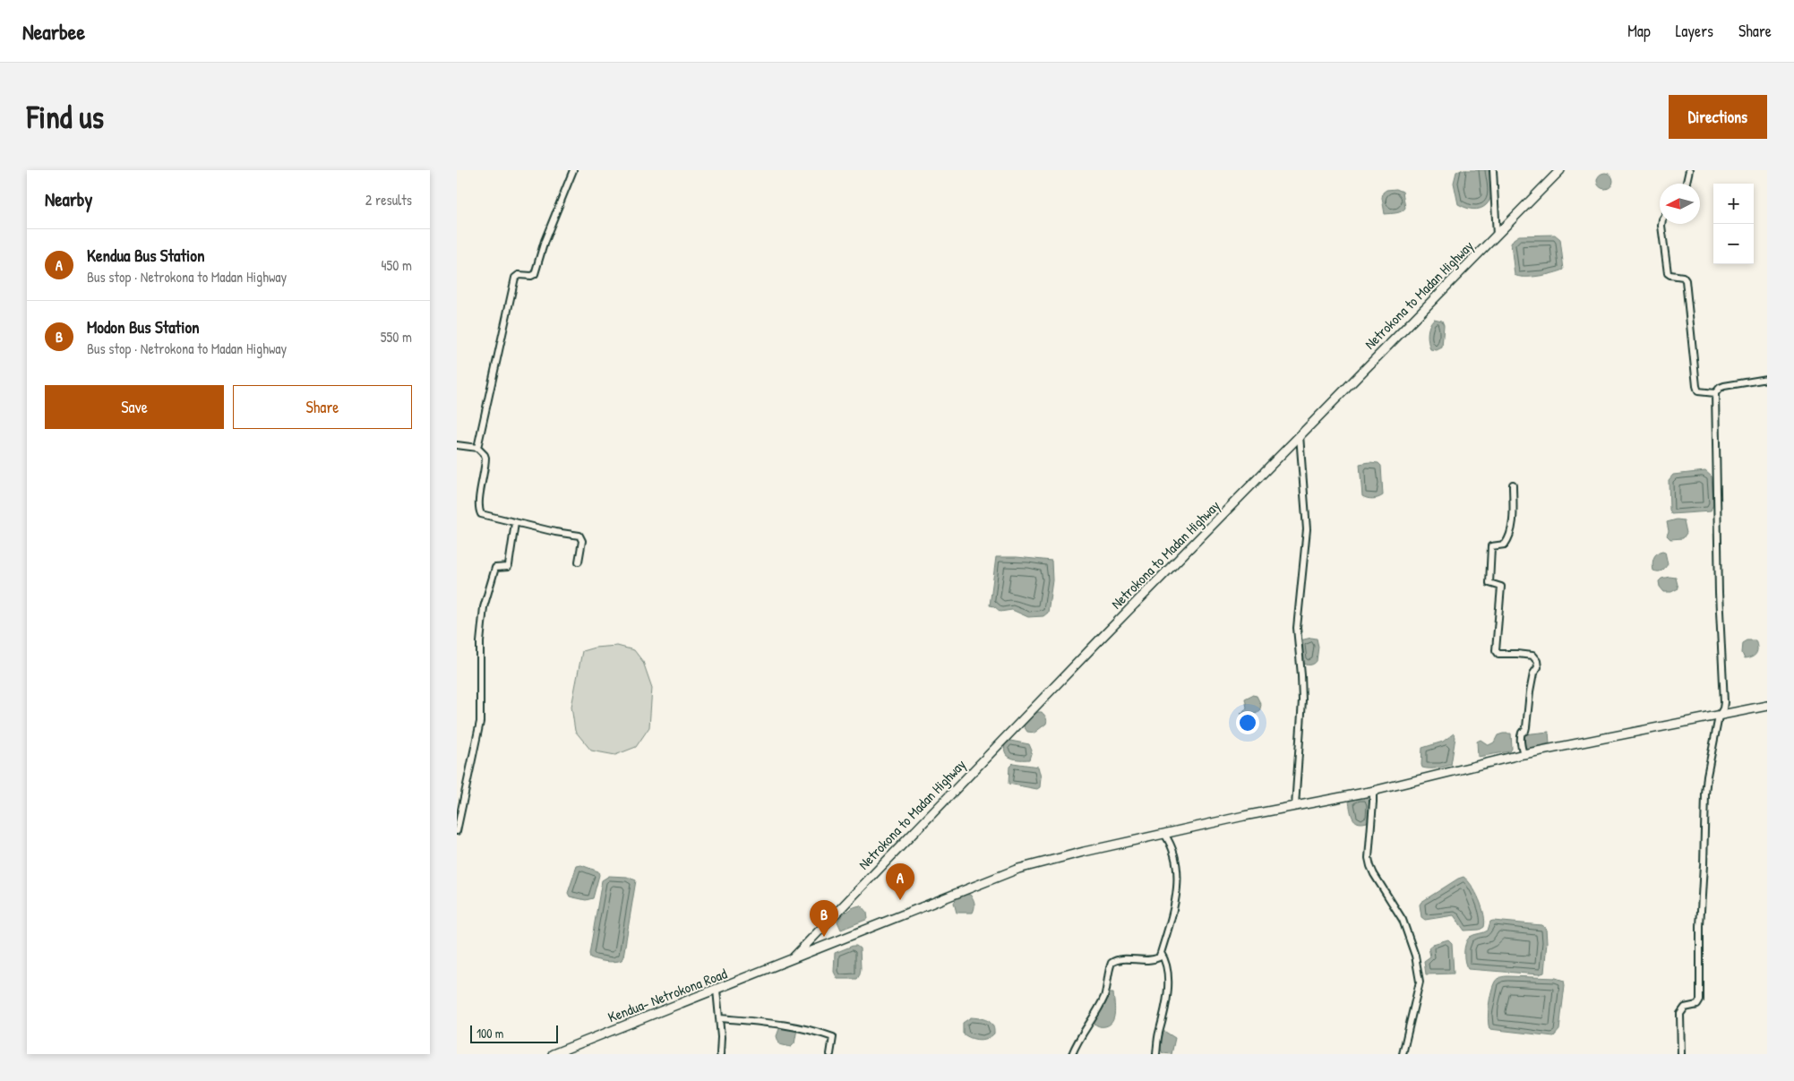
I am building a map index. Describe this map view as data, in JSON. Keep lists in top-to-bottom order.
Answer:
{
  "streets": {
    "main road": ["Netrokona to Madan Highway", "Kendua- Netrokona Road"]
  },
  "crossings": [
    ["Netrokona to Madan Highway", "Kendua- Netrokona Road"]
  ],
  "scale_bar": "100 m",
  "north": "left",
  "page": {
    "header": "Nearbee",
    "nav": ["Map", "Layers", "Share"],
    "buttons": [
      "Directions",
      ["Save", "Share"]
    ],
    "title": "Find us",
    "heading": ["Nearby", "2 results"],
    "map_buttons": ["+", "−"],
    "list": [
      {
        "mark": "A",
        "name": "Kendua Bus Station",
        "note": "Bus stop · Netrokona to Madan Highway",
        "value": "450 m"
      },
      {
        "mark": "B",
        "name": "Modon Bus Station",
        "note": "Bus stop · Netrokona to Madan Highway",
        "value": "550 m"
      }
    ],
    "pins": ["A", "B"],
    "scale": "100 m"
  }
}
